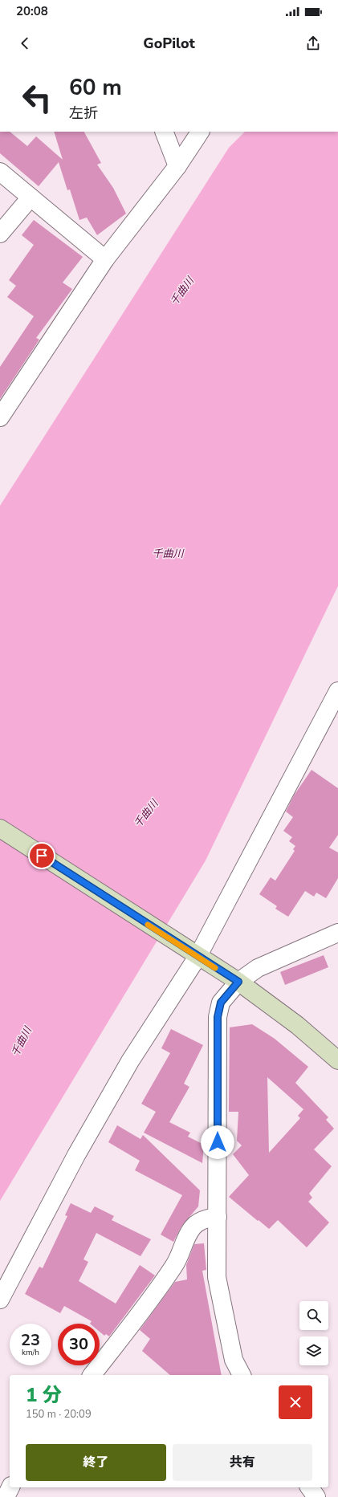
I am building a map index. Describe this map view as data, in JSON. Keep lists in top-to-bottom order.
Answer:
{
  "water": ["千曲川"],
  "page": {
    "status": "20:08",
    "header": "GoPilot",
    "turn": ["60 m", "左折"],
    "speed": "23 km/h",
    "limit": "30",
    "heading": ["1 分", "150 m · 20:09"],
    "buttons": ["終了", "共有"]
  }
}
